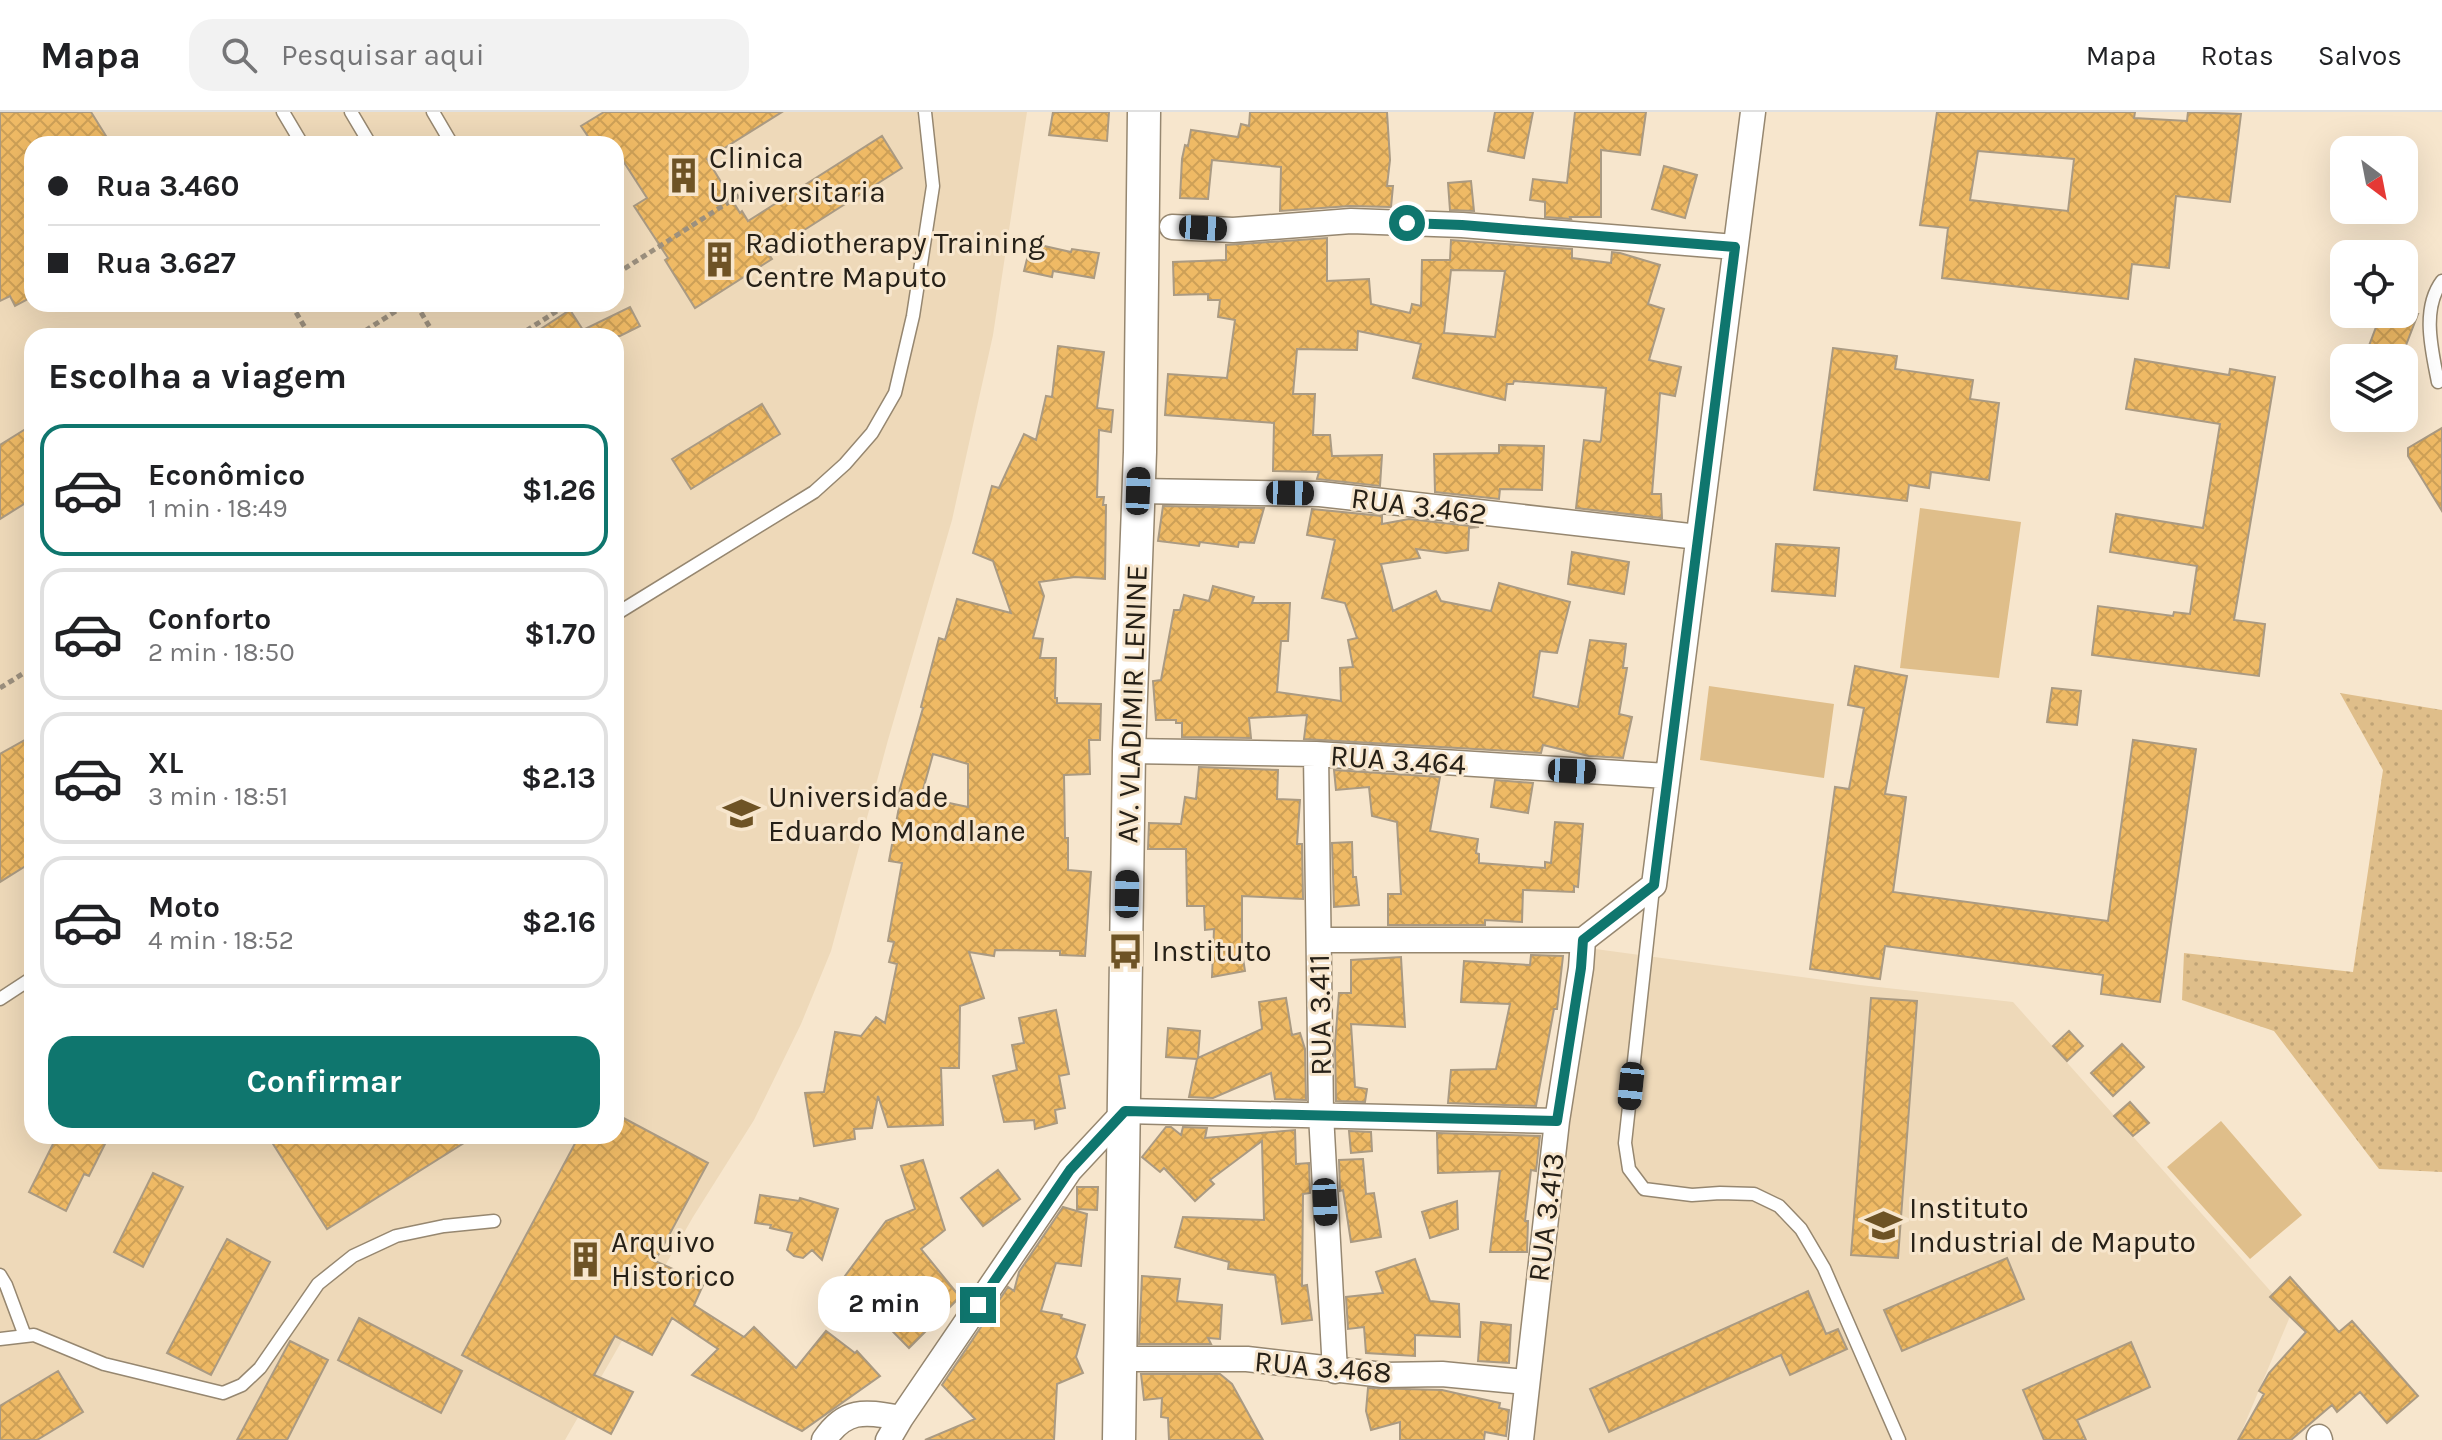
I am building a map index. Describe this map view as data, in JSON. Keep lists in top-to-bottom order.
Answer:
{
  "streets": {
    "main road": ["AV. VLADIMIR LENINE"],
    "street": [
      "RUA 3.462",
      "RUA 3.464",
      "RUA 3.411",
      "RUA 3.413",
      "RUA 3.468"
    ]
  },
  "crossings": [
    ["RUA 3.462", "AV. VLADIMIR LENINE"],
    ["AV. VLADIMIR LENINE", "RUA 3.464"],
    ["AV. VLADIMIR LENINE", "RUA 3.468"],
    ["RUA 3.464", "RUA 3.411"],
    ["RUA 3.411", "RUA 3.468"],
    ["RUA 3.413", "RUA 3.468"]
  ],
  "places": {
    "building": ["Clinica Universitaria", "Radiotherapy Training Centre Maputo", "Arquivo Historico"],
    "school or university": ["Universidade Eduardo Mondlane", "Instituto Industrial de Maputo"],
    "bus stop": ["Instituto"]
  },
  "north": "bottom right",
  "page": {
    "header": "Mapa",
    "search": "Pesquisar aqui",
    "nav": ["Mapa", "Rotas", "Salvos"],
    "banner": ["Rua 3.460", "Rua 3.627"],
    "heading": "Escolha a viagem",
    "list": [
      {
        "name": "Econômico",
        "note": "1 min · 18:49",
        "value": "$1.26"
      },
      {
        "name": "Conforto",
        "note": "2 min · 18:50",
        "value": "$1.70"
      },
      {
        "name": "XL",
        "note": "3 min · 18:51",
        "value": "$2.13"
      },
      {
        "name": "Moto",
        "note": "4 min · 18:52",
        "value": "$2.16"
      }
    ],
    "buttons": "Confirmar",
    "bubble": "2 min"
  }
}
